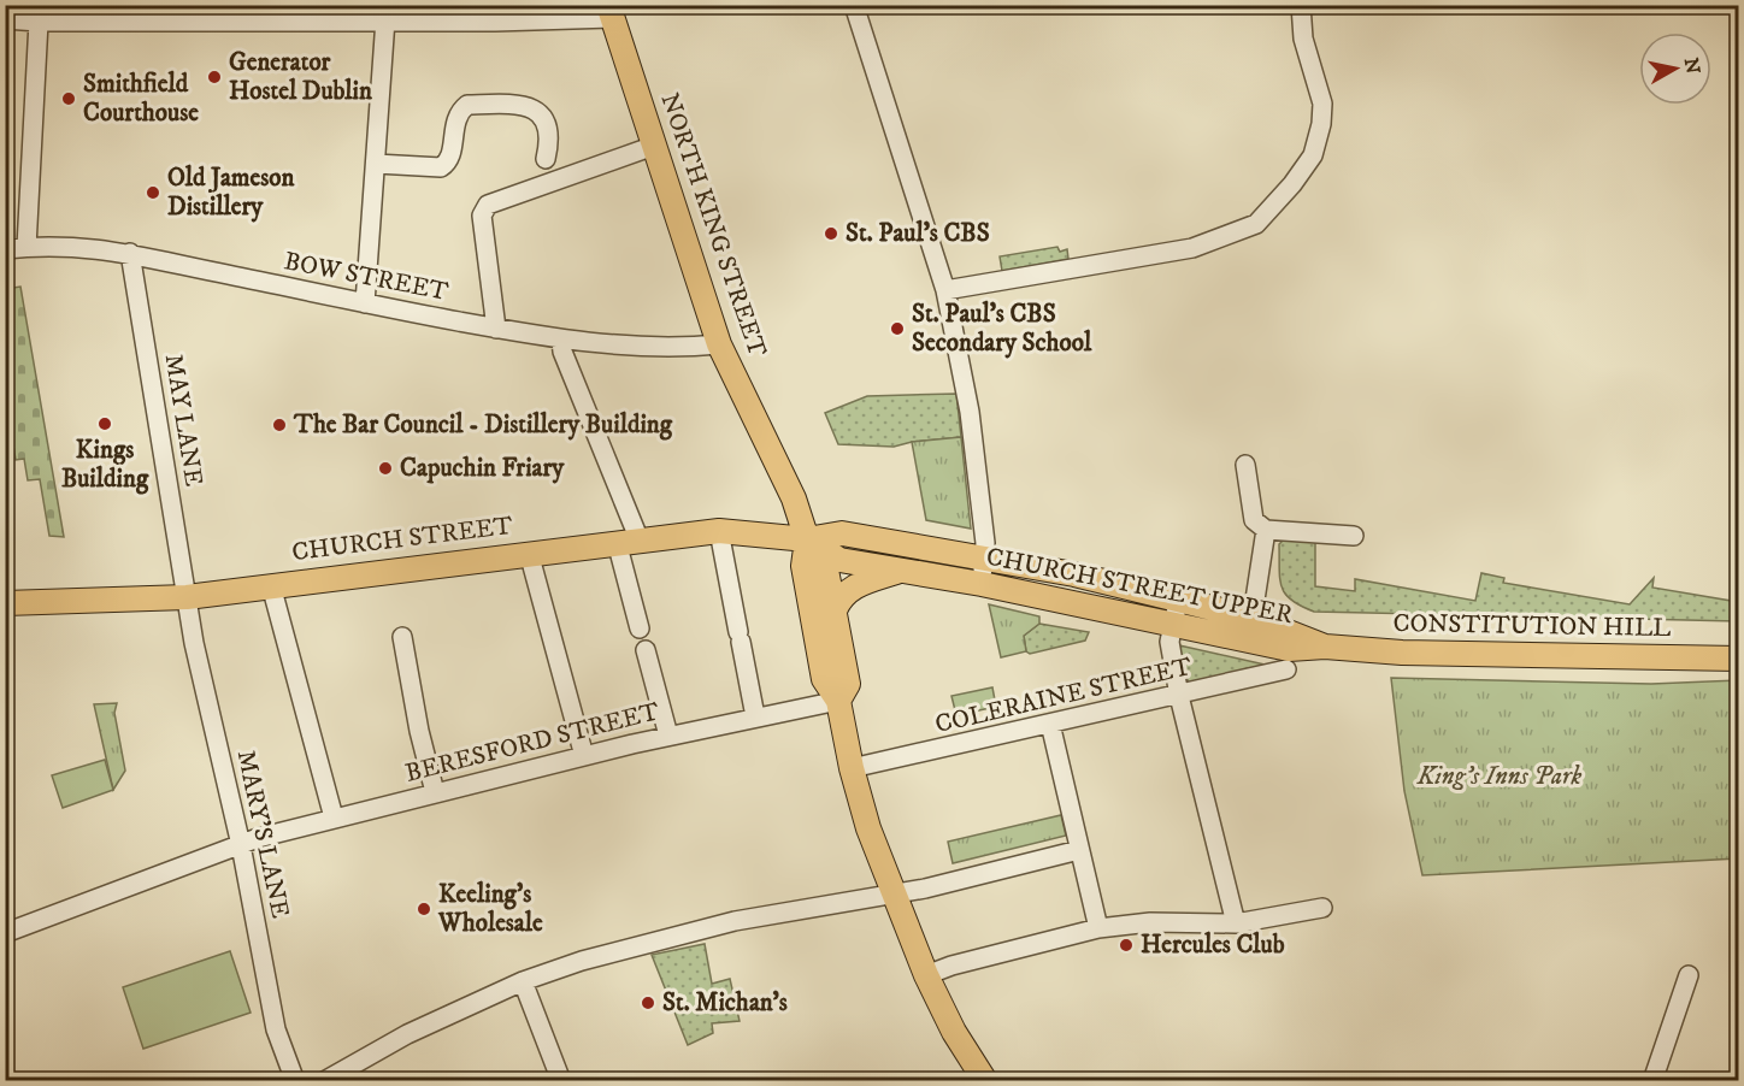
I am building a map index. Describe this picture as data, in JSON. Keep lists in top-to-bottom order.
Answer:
{
  "streets": {
    "main road": [
      "NORTH KING STREET",
      "CHURCH STREET",
      "CHURCH STREET UPPER",
      "CONSTITUTION HILL"
    ],
    "street": [
      "BOW STREET",
      "MAY LANE",
      "COLERAINE STREET",
      "BERESFORD STREET",
      "MARY'S LANE"
    ]
  },
  "crossings": [
    ["NORTH KING STREET", "BOW STREET"],
    ["NORTH KING STREET", "CHURCH STREET"],
    ["NORTH KING STREET", "CHURCH STREET UPPER"],
    ["NORTH KING STREET", "COLERAINE STREET"],
    ["NORTH KING STREET", "BERESFORD STREET"],
    ["BOW STREET", "MAY LANE"],
    ["MAY LANE", "CHURCH STREET"],
    ["MAY LANE", "MARY'S LANE"],
    ["CHURCH STREET", "CHURCH STREET UPPER"],
    ["CHURCH STREET", "MARY'S LANE"],
    ["CHURCH STREET UPPER", "CONSTITUTION HILL"],
    ["BERESFORD STREET", "MARY'S LANE"]
  ],
  "parks": ["King's Inns Park"],
  "places": [
    "Generator Hostel Dublin",
    "Smithfield Courthouse",
    "Old Jameson Distillery",
    "St. Paul's CBS",
    "St. Paul's CBS Secondary School",
    "Kings Building",
    "The Bar Council - Distillery Building",
    "Capuchin Friary",
    "Keeling's Wholesale",
    "Hercules Club",
    "St. Michan's"
  ],
  "north": "right"
}
